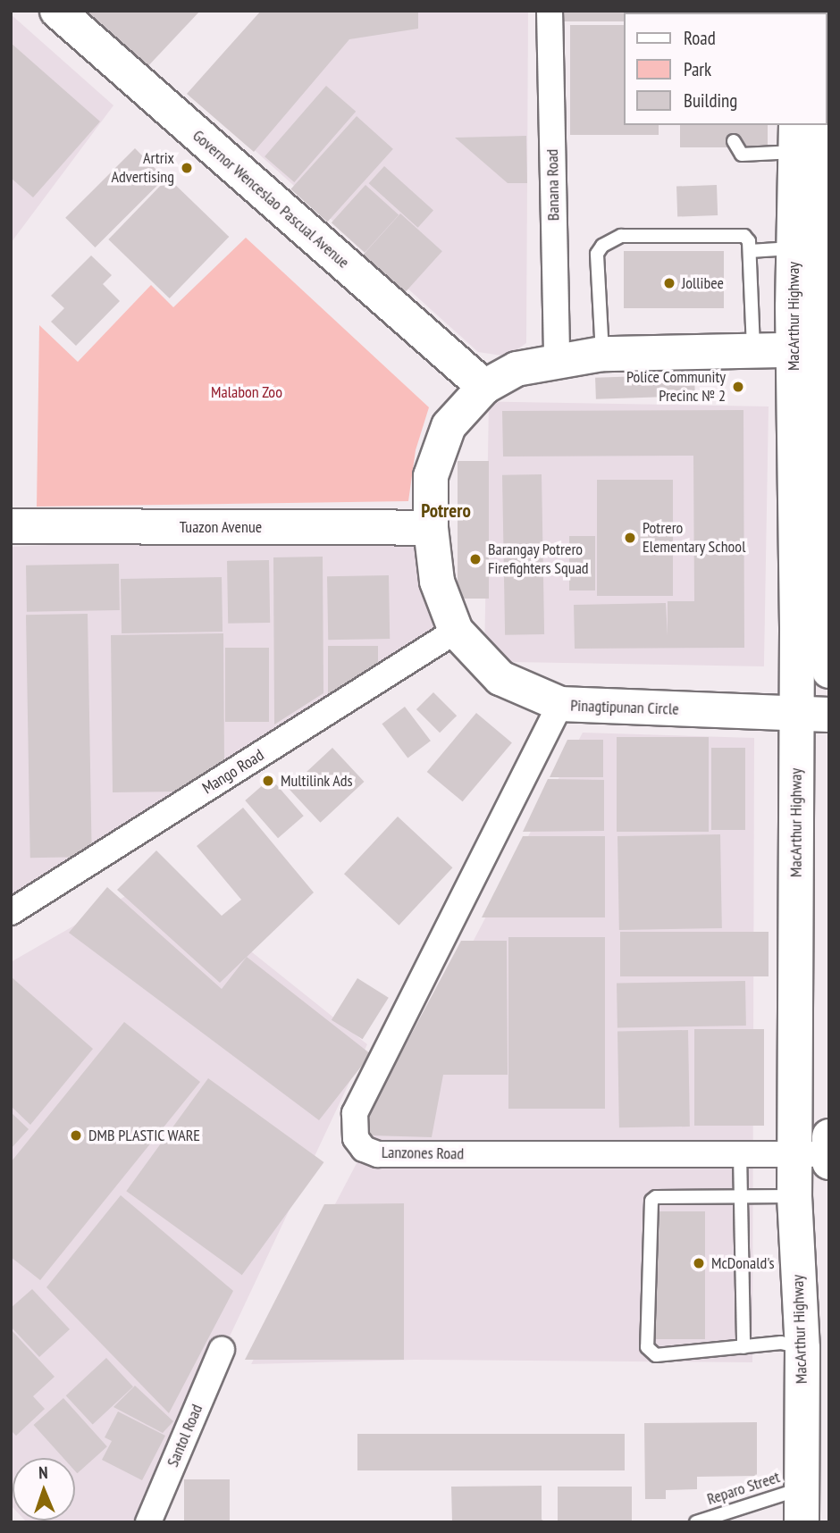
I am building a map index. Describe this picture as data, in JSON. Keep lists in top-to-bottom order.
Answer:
{
  "streets": {
    "main road": [
      "Governor Wenceslao Pascual Avenue",
      "MacArthur Highway",
      "Tuazon Avenue",
      "Pinagtipunan Circle"
    ],
    "street": [
      "Banana Road",
      "Mango Road",
      "Lanzones Road",
      "Santol Road"
    ],
    "lane": ["Reparo Street"]
  },
  "crossings": [
    ["Banana Road", "Pinagtipunan Circle"],
    ["Governor Wenceslao Pascual Avenue", "Pinagtipunan Circle"],
    ["MacArthur Highway", "Pinagtipunan Circle"],
    ["MacArthur Highway", "Lanzones Road"],
    ["MacArthur Highway", "Reparo Street"],
    ["Tuazon Avenue", "Pinagtipunan Circle"],
    ["Pinagtipunan Circle", "Mango Road"],
    ["Pinagtipunan Circle", "Lanzones Road"]
  ],
  "districts": ["Potrero"],
  "parks": ["Malabon Zoo"],
  "places": [
    "Artrix Advertising",
    "Jollibee",
    "Police Community Precinc № 2",
    "Potrero Elementary School",
    "Barangay Potrero Firefighters Squad",
    "Multilink Ads",
    "DMB PLASTIC WARE",
    "McDonald's"
  ],
  "legend": ["Road", "Park", "Building"],
  "north": "top"
}
